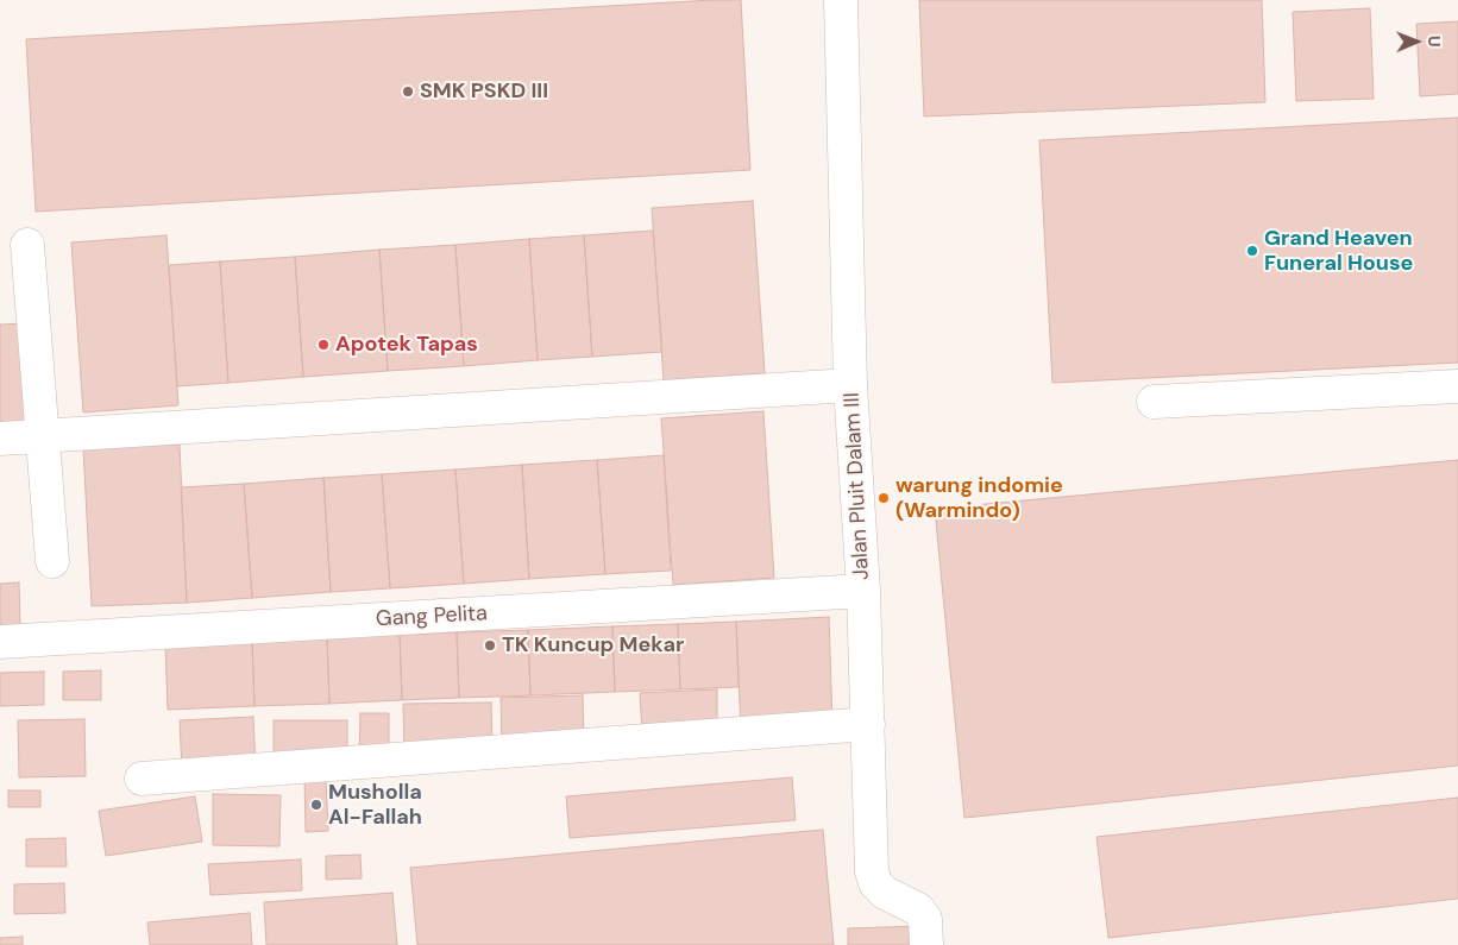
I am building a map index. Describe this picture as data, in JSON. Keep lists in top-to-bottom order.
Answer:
{
  "streets": {
    "street": ["Jalan Pluit Dalam III", "Gang Pelita"]
  },
  "crossings": [
    ["Jalan Pluit Dalam III", "Gang Pelita"]
  ],
  "places": [
    "SMK PSKD III",
    "Grand Heaven Funeral House",
    "Apotek Tapas",
    "warung indomie (Warmindo)",
    "TK Kuncup Mekar",
    "Musholla Al-Fallah"
  ],
  "north": "right"
}
